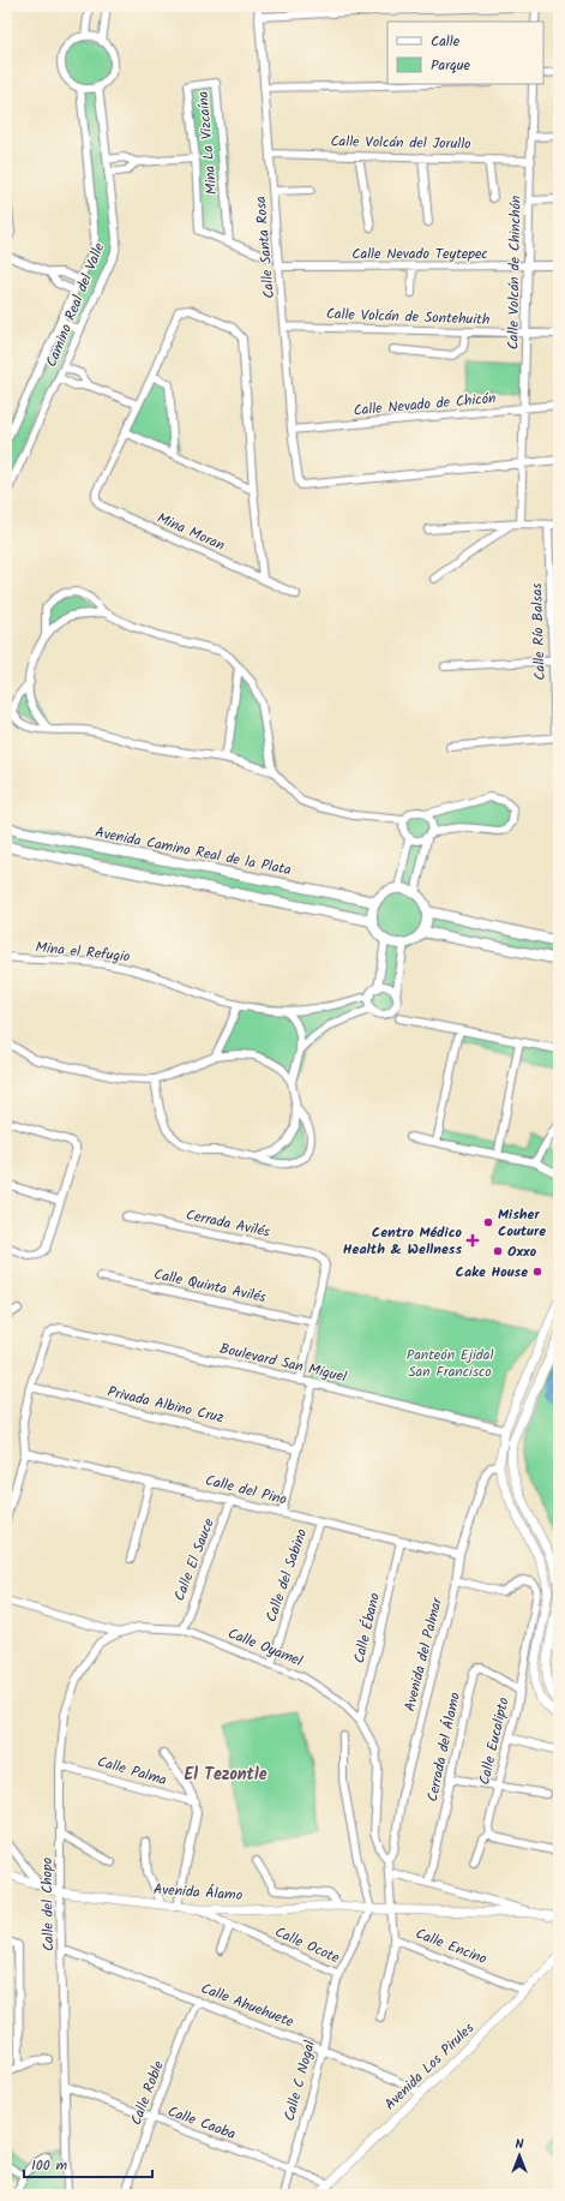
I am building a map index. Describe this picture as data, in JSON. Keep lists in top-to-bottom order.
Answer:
{
  "streets": {
    "main road": ["Avenida Camino Real de la Plata"],
    "street": [
      "Mina La Vizcaína",
      "Calle Volcán del Jorullo",
      "Calle Santa Rosa",
      "Calle Nevado Teytepec",
      "Calle Volcán de Chinchón",
      "Camino Real del Valle",
      "Calle Volcán de Sontehuith",
      "Calle Nevado de Chicón",
      "Mina Moran",
      "Calle Río Balsas",
      "Mina el Refugio",
      "Cerrada Avilés",
      "Calle Quinta Avilés",
      "Boulevard San Miguel",
      "Privada Albino Cruz",
      "Calle del Pino",
      "Calle El Sauce",
      "Calle del Sabino",
      "Calle Ébano",
      "Calle Oyamel",
      "Avenida del Palmar",
      "Calle Eucalipto",
      "Cerrada del Álamo",
      "Calle Palma",
      "Avenida Álamo",
      "Calle del Chopo",
      "Calle Ocote",
      "Calle Encino",
      "Calle Ahuehuete",
      "Avenida Los Pirules",
      "Calle C Nogal",
      "Calle Roble",
      "Calle Caoba"
    ]
  },
  "crossings": [
    ["Mina La Vizcaína", "Camino Real del Valle"],
    ["Calle Volcán del Jorullo", "Calle Santa Rosa"],
    ["Calle Volcán del Jorullo", "Calle Volcán de Chinchón"],
    ["Calle Santa Rosa", "Calle Nevado Teytepec"],
    ["Calle Santa Rosa", "Calle Volcán de Chinchón"],
    ["Calle Santa Rosa", "Calle Volcán de Sontehuith"],
    ["Calle Santa Rosa", "Calle Nevado de Chicón"],
    ["Calle Nevado Teytepec", "Calle Volcán de Chinchón"],
    ["Calle Volcán de Chinchón", "Calle Volcán de Sontehuith"],
    ["Calle Volcán de Chinchón", "Calle Nevado de Chicón"],
    ["Cerrada Avilés", "Calle Quinta Avilés"],
    ["Boulevard San Miguel", "Privada Albino Cruz"],
    ["Calle del Pino", "Calle El Sauce"],
    ["Calle del Pino", "Calle del Sabino"],
    ["Calle del Pino", "Calle Ébano"],
    ["Calle del Pino", "Avenida del Palmar"],
    ["Calle El Sauce", "Calle Oyamel"],
    ["Calle del Sabino", "Calle Oyamel"],
    ["Calle Ébano", "Calle Oyamel"],
    ["Calle Oyamel", "Avenida del Palmar"],
    ["Calle Oyamel", "Calle del Chopo"],
    ["Avenida del Palmar", "Calle Eucalipto"],
    ["Calle Eucalipto", "Cerrada del Álamo"],
    ["Cerrada del Álamo", "Avenida Álamo"],
    ["Calle Palma", "Calle del Chopo"],
    ["Avenida Álamo", "Calle del Chopo"],
    ["Avenida Álamo", "Calle Ocote"],
    ["Avenida Álamo", "Calle Encino"],
    ["Calle del Chopo", "Calle Ahuehuete"],
    ["Calle del Chopo", "Calle Caoba"],
    ["Calle Ocote", "Calle C Nogal"],
    ["Calle Encino", "Avenida Los Pirules"],
    ["Calle Ahuehuete", "Avenida Los Pirules"],
    ["Calle Ahuehuete", "Calle C Nogal"],
    ["Calle Ahuehuete", "Calle Roble"],
    ["Avenida Los Pirules", "Calle Caoba"],
    ["Calle C Nogal", "Calle Caoba"],
    ["Calle Roble", "Calle Caoba"]
  ],
  "districts": ["El Tezontle"],
  "parks": ["Panteón Ejidal San Francisco"],
  "places": {
    "other": ["Misher Couture", "Oxxo", "Cake House"],
    "health": ["Centro Médico Health & Wellness"]
  },
  "legend": ["Calle", "Parque"],
  "scale_bar": "100 m",
  "north": "top"
}
